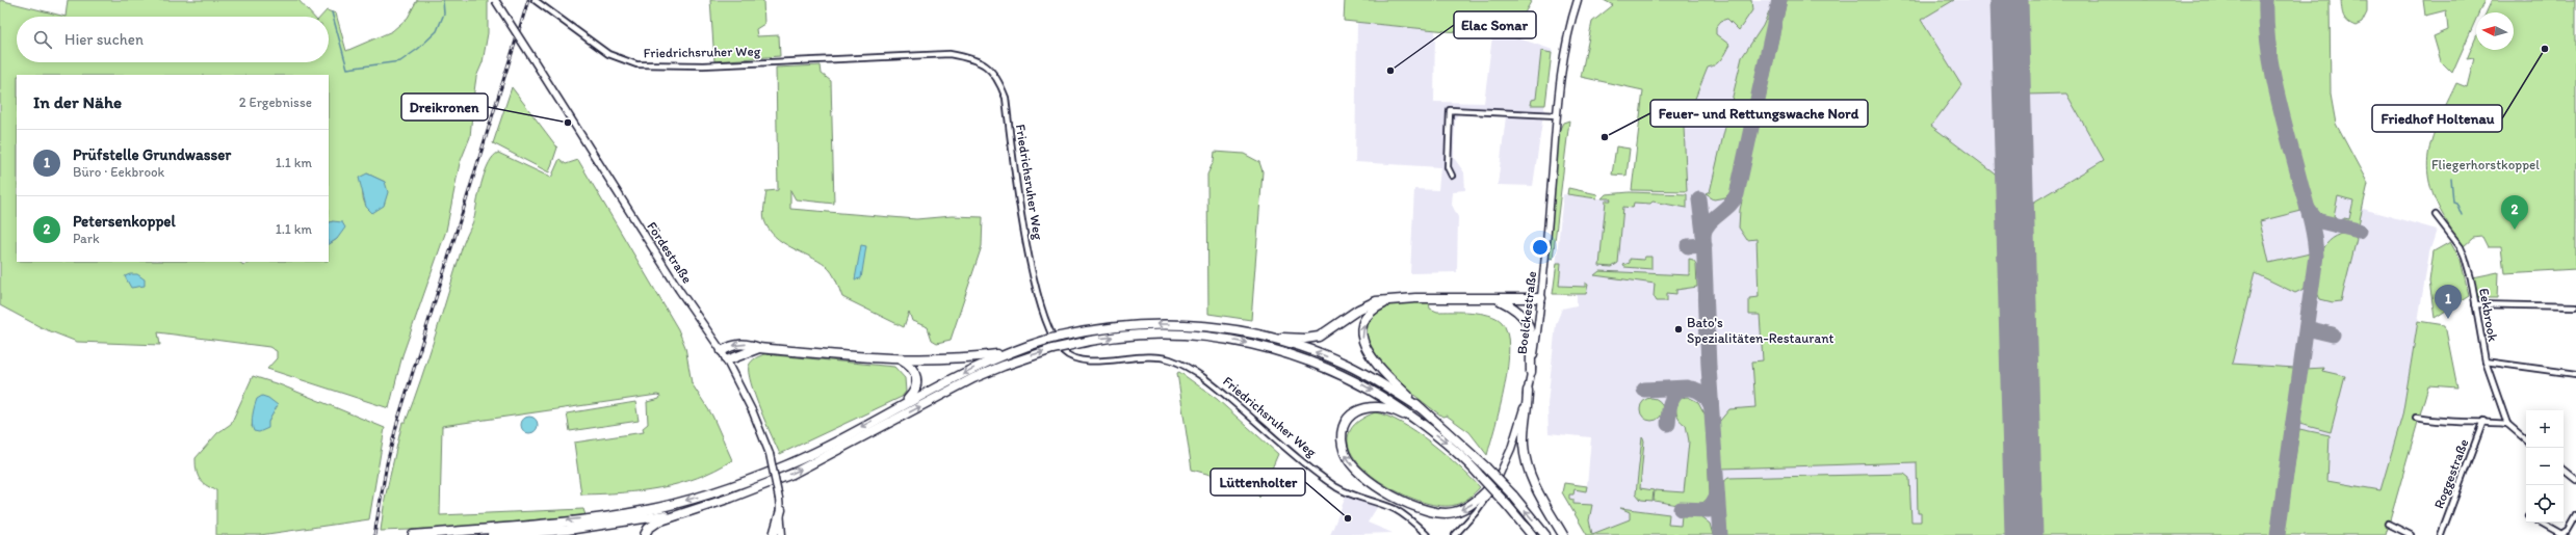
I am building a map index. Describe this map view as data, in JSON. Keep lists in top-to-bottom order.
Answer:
{
  "streets": {
    "main road": ["Fördestraße", "Boelckestraße"],
    "street": ["Friedrichsruher Weg", "Eekbrook", "Roggestraße"]
  },
  "parks": ["Fliegerhorstkoppel"],
  "places": [
    "Friedhof Holtenau",
    "Elac Sonar",
    "Dreikronen",
    "Feuer- und Rettungswache Nord",
    "Bato's Spezialitäten-Restaurant",
    "Lüttenholter"
  ],
  "north": "left",
  "page": {
    "search": "Hier suchen",
    "heading": ["In der Nähe", "2 Ergebnisse"],
    "list": [
      {
        "mark": "1",
        "name": "Prüfstelle Grundwasser",
        "note": "Büro · Eekbrook",
        "value": "1.1 km"
      },
      {
        "mark": "2",
        "name": "Petersenkoppel",
        "note": "Park",
        "value": "1.1 km"
      }
    ],
    "pins": ["2", "1"],
    "map_buttons": ["+", "−"]
  }
}
